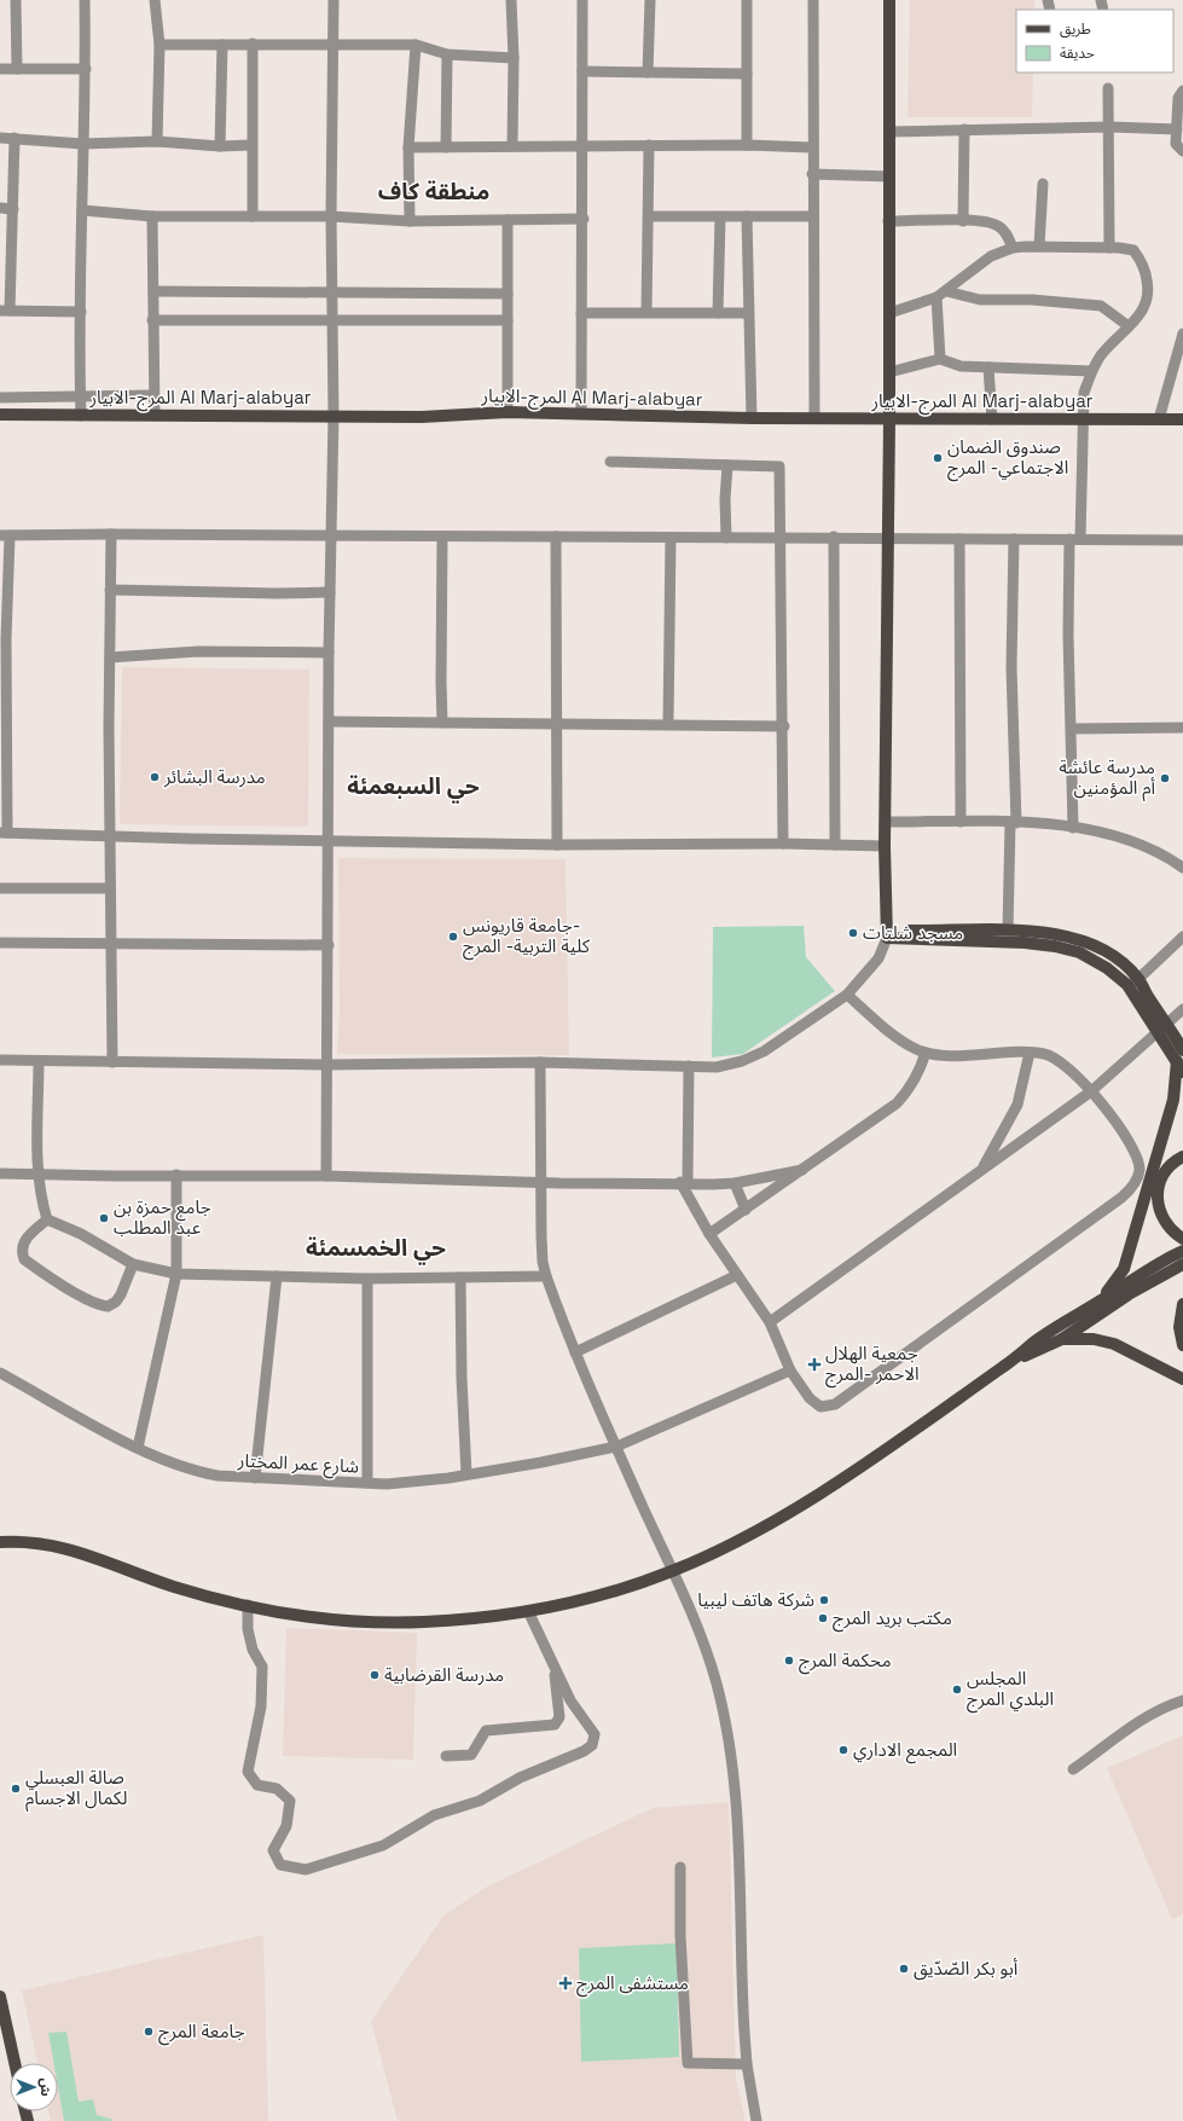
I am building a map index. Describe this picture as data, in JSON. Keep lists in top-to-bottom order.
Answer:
{
  "streets": {
    "main road": ["المرج-الابيار Al Marj-alabyar"],
    "street": ["شارع عمر المختار"]
  },
  "districts": ["منطقة كاف", "حي السبعمئة", "حي الخمسمئة"],
  "places": {
    "other": [
      "صندوق الضمان الاجتماعي- المرج",
      "مدرسة البشائر",
      "مدرسة عائشة أم المؤمنين",
      "مسجد شلتات",
      "جامعة قاريونس- كلية التربية- المرج",
      "جامع حمزة بن عبد المطلب",
      "شركة هاتف ليبيا",
      "مكتب بريد المرج",
      "محكمة المرج",
      "مدرسة القرضابية",
      "المجلس البلدي المرج",
      "المجمع الاداري",
      "صالة العبسلي لكمال الاجسام",
      "أبو بكر الصّدّيق",
      "جامعة المرج"
    ],
    "health": ["جمعية الهلال الاحمر -المرج", "مستشفى المرج"]
  },
  "legend": ["طريق", "حديقة"],
  "north": "right"
}
